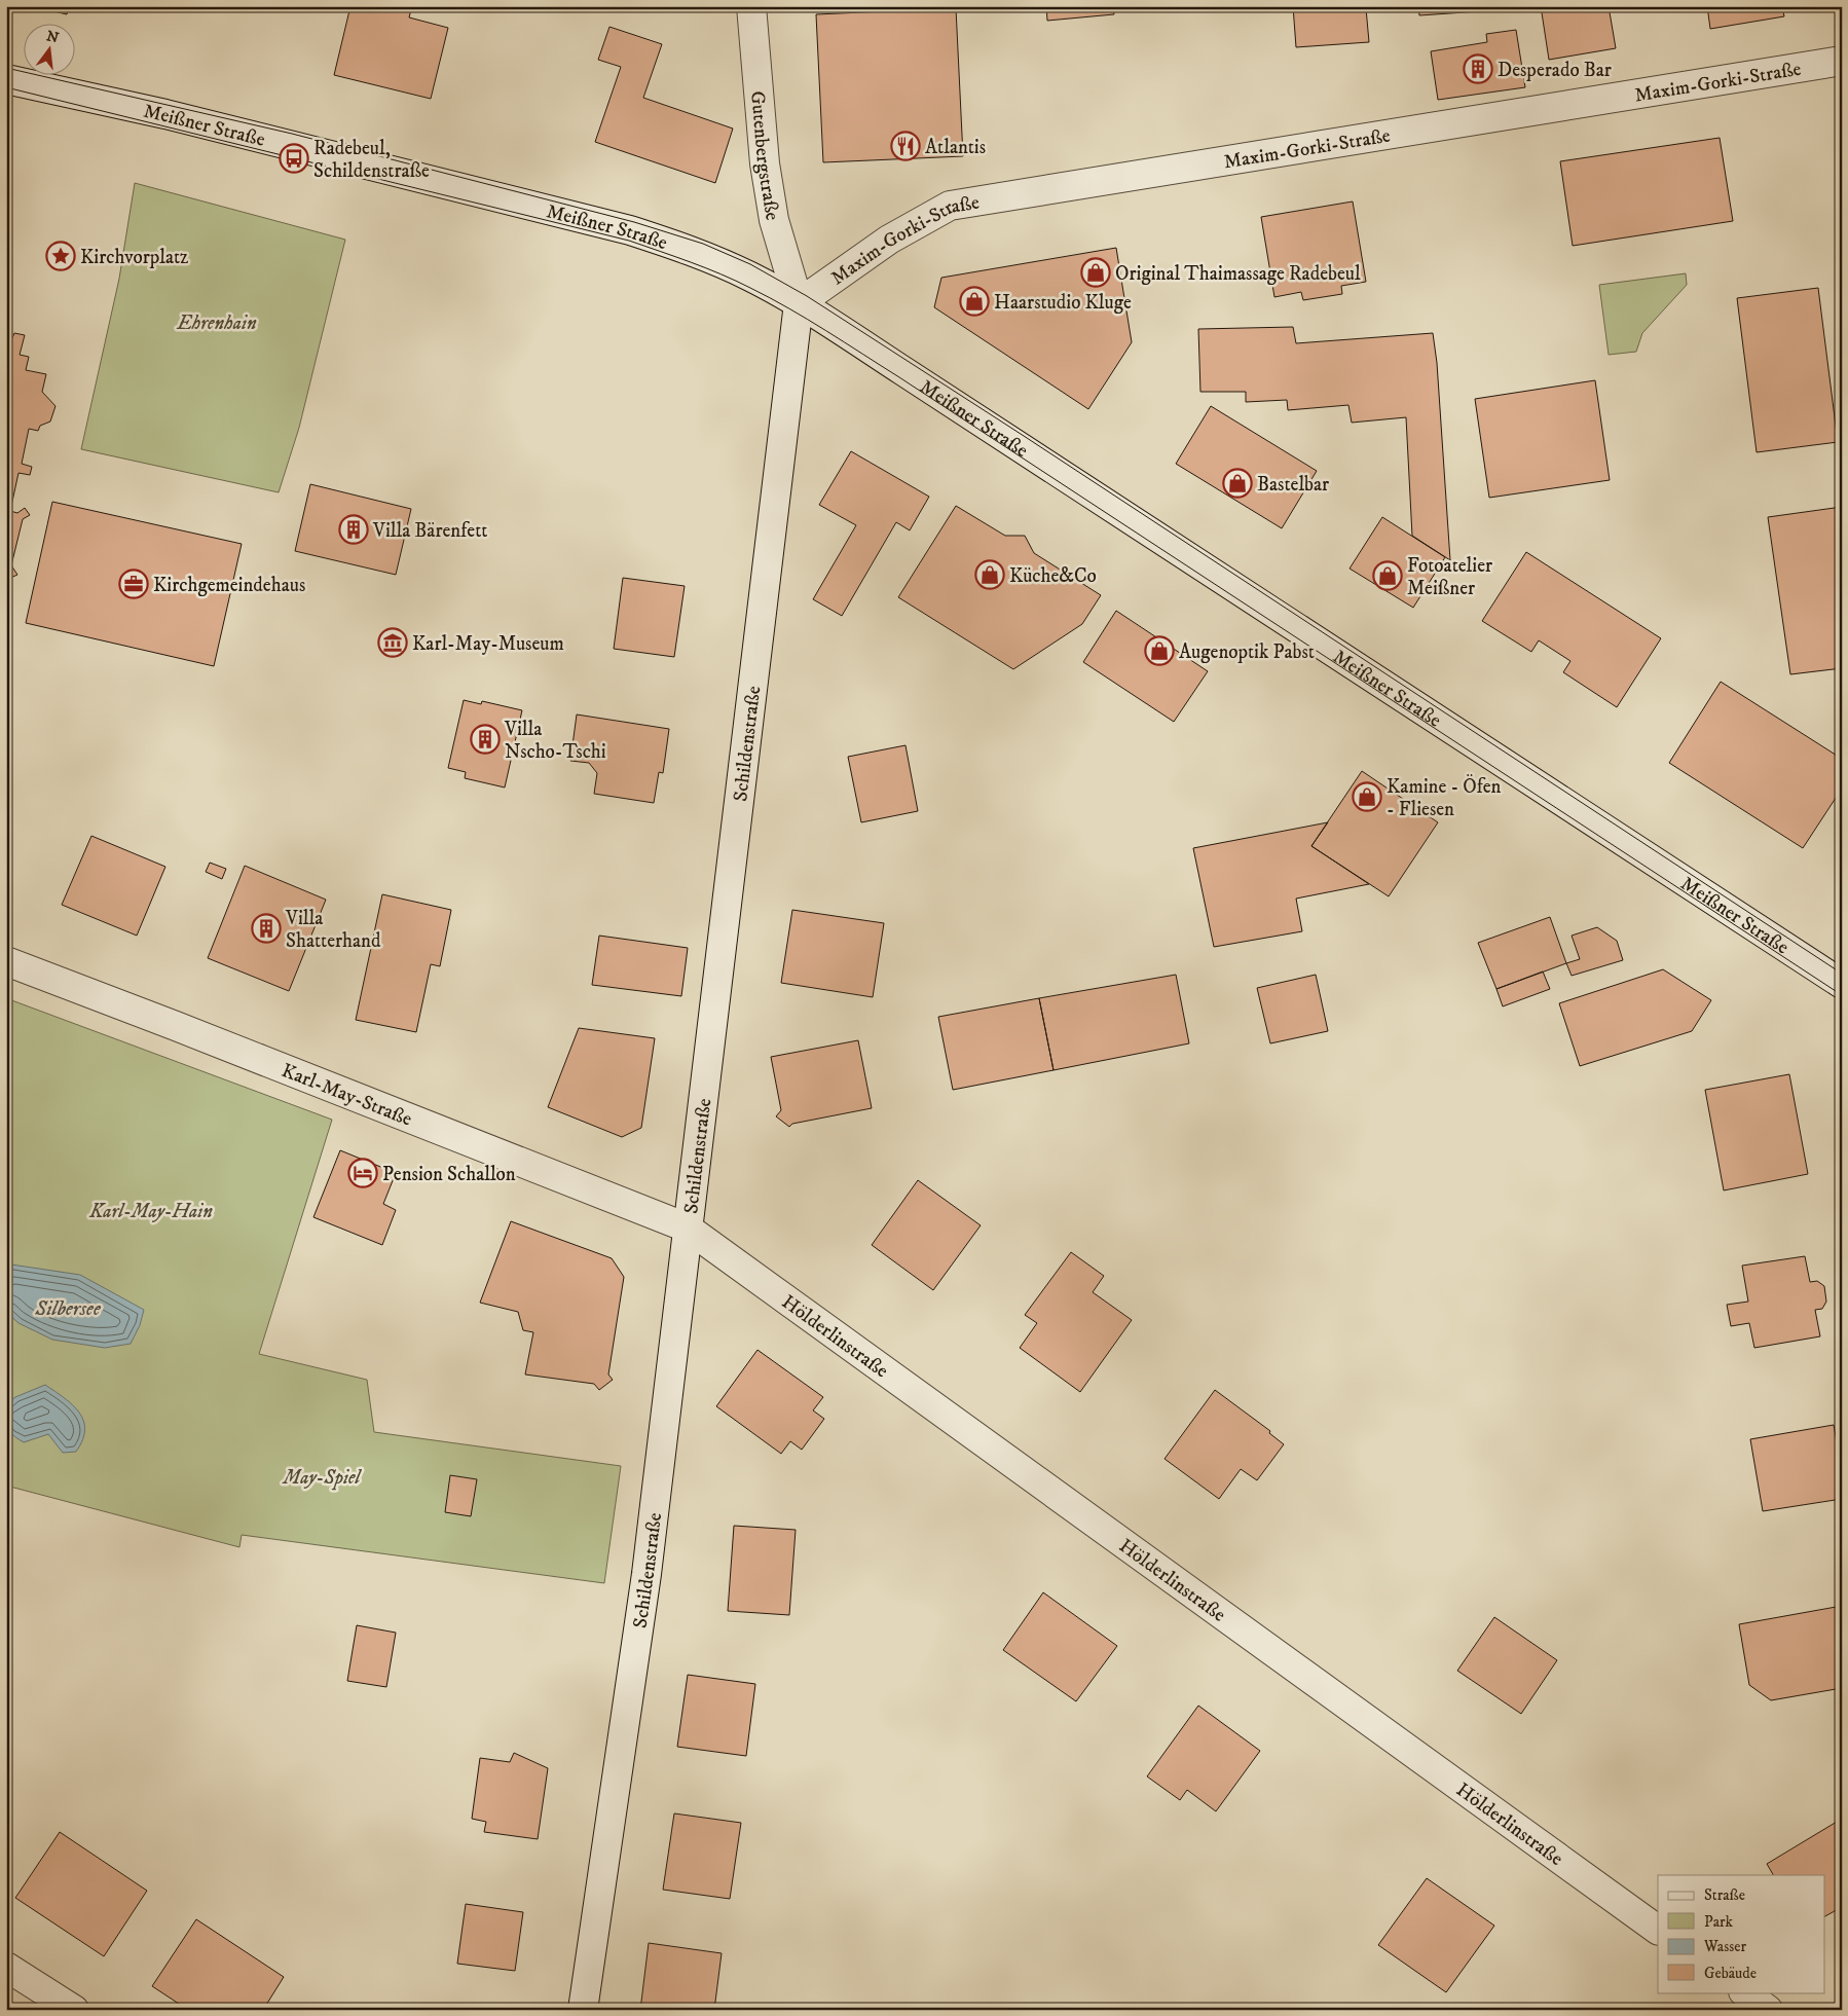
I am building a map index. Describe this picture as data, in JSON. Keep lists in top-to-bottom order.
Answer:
{
  "streets": {
    "street": [
      "Maxim-Gorki-Straße",
      "Meißner Straße",
      "Gutenbergstraße",
      "Schildenstraße",
      "Karl-May-Straße",
      "Hölderlinstraße"
    ]
  },
  "crossings": [
    ["Maxim-Gorki-Straße", "Meißner Straße"],
    ["Maxim-Gorki-Straße", "Gutenbergstraße"],
    ["Maxim-Gorki-Straße", "Schildenstraße"],
    ["Meißner Straße", "Gutenbergstraße"],
    ["Meißner Straße", "Schildenstraße"],
    ["Gutenbergstraße", "Schildenstraße"],
    ["Schildenstraße", "Karl-May-Straße"],
    ["Schildenstraße", "Hölderlinstraße"],
    ["Karl-May-Straße", "Hölderlinstraße"]
  ],
  "water": ["Silbersee"],
  "parks": ["Ehrenhain", "Karl-May-Hain", "May-Spiel"],
  "places": {
    "building": [
      "Desperado Bar",
      "Villa Bärenfett",
      "Villa Nscho-Tschi",
      "Villa Shatterhand"
    ],
    "restaurant": ["Atlantis"],
    "bus stop": ["Radebeul, Schildenstraße"],
    "place": ["Kirchvorplatz"],
    "shop": [
      "Original Thaimassage Radebeul",
      "Haarstudio Kluge",
      "Bastelbar",
      "Küche&Co",
      "Fotoatelier Meißner",
      "Augenoptik Pabst",
      "Kamine - Öfen - Fliesen"
    ],
    "office": ["Kirchgemeindehaus"],
    "museum": ["Karl-May-Museum"],
    "hotel": ["Pension Schallon"]
  },
  "legend": [
    "Straße",
    "Park",
    "Wasser",
    "Gebäude"
  ],
  "north": "top"
}
